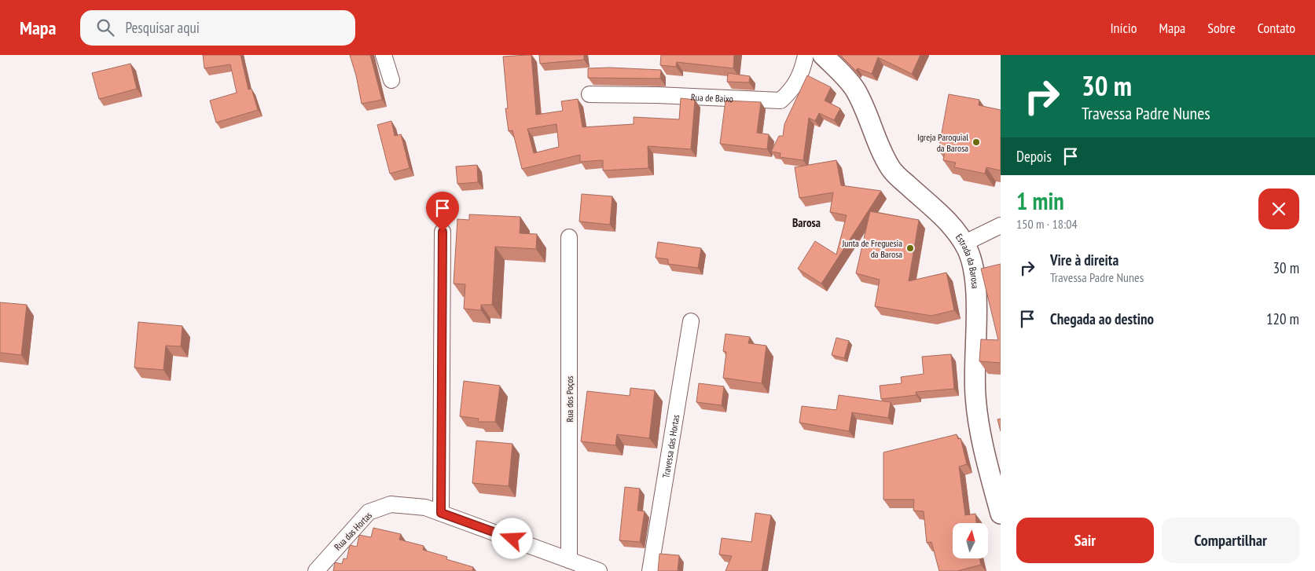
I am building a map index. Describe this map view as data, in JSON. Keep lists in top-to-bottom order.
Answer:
{
  "streets": {
    "street": [
      "Rua de Baixo",
      "Estrada da Barosa",
      "Rua dos Poços",
      "Travessa das Hortas",
      "Rua das Hortas"
    ]
  },
  "crossings": [
    ["Rua dos Poços", "Rua das Hortas"]
  ],
  "districts": ["Barosa"],
  "places": ["Igreja Paroquial da Barosa", "Junta de Freguesia da Barosa"],
  "north": "top",
  "page": {
    "header": "Mapa",
    "search": "Pesquisar aqui",
    "nav": [
      "Início",
      "Mapa",
      "Sobre",
      "Contato"
    ],
    "turn": ["30 m", "Travessa Padre Nunes"],
    "then": "Depois",
    "heading": ["1 min", "150 m · 18:04"],
    "list": [
      {
        "name": "Vire à direita",
        "note": "Travessa Padre Nunes",
        "value": "30 m"
      },
      {
        "name": "Chegada ao destino",
        "value": "120 m"
      }
    ],
    "buttons": ["Sair", "Compartilhar"]
  }
}
